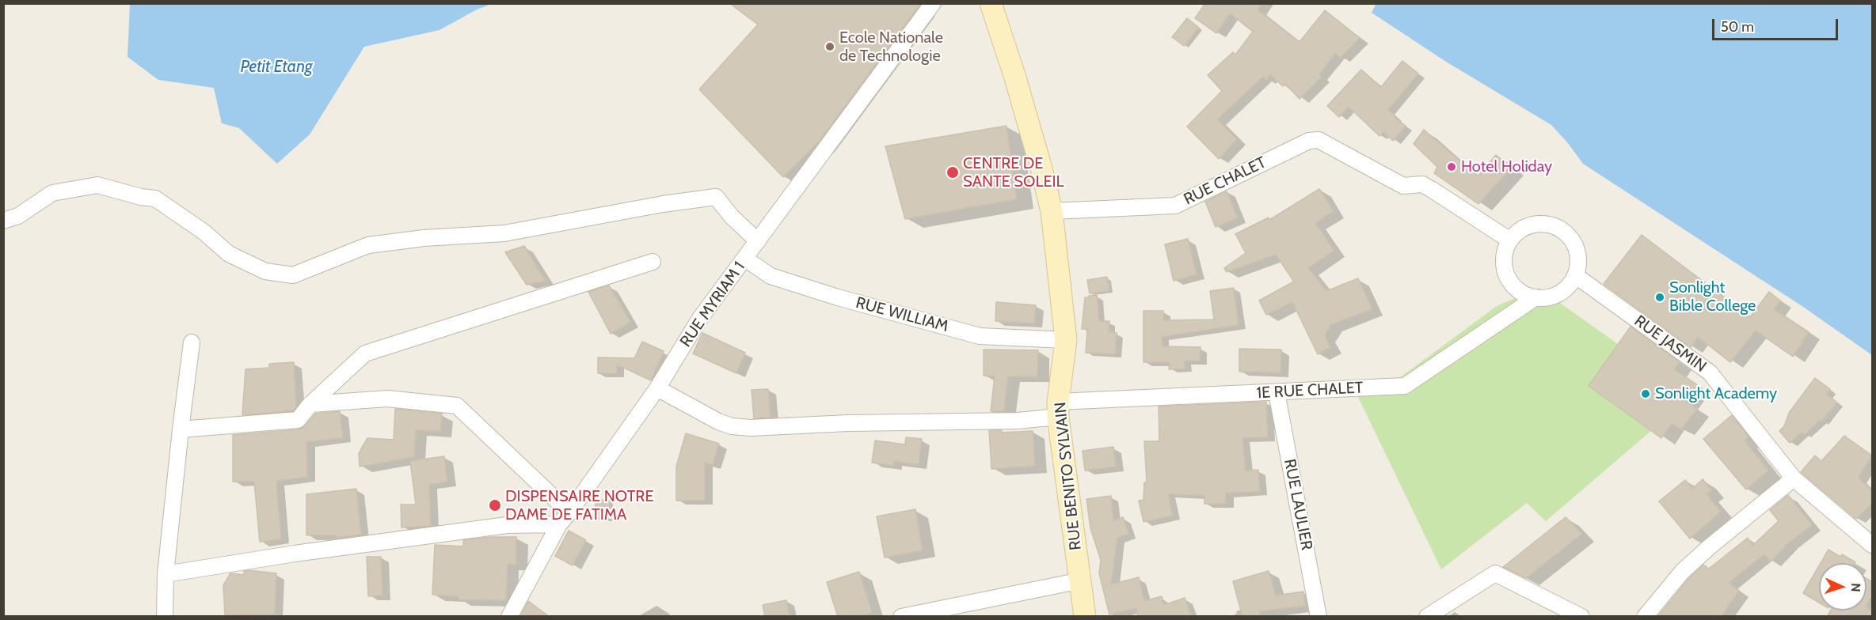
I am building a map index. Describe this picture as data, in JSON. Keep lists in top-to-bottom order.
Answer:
{
  "streets": {
    "main road": ["RUE BENITO SYLVAIN"],
    "street": [
      "RUE CHALET",
      "RUE MYRIAM 1",
      "RUE WILLIAM",
      "RUE JASMIN",
      "1E RUE CHALET",
      "RUE LAULIER"
    ]
  },
  "crossings": [
    ["RUE CHALET", "RUE JASMIN"],
    ["RUE CHALET", "1E RUE CHALET"],
    ["RUE CHALET", "RUE BENITO SYLVAIN"],
    ["RUE MYRIAM 1", "RUE WILLIAM"],
    ["RUE MYRIAM 1", "1E RUE CHALET"],
    ["RUE WILLIAM", "RUE BENITO SYLVAIN"],
    ["RUE JASMIN", "1E RUE CHALET"],
    ["1E RUE CHALET", "RUE BENITO SYLVAIN"],
    ["1E RUE CHALET", "RUE LAULIER"]
  ],
  "water": ["Petit Etang"],
  "places": [
    "Ecole Nationale de Technologie",
    "Hotel Holiday",
    "CENTRE DE SANTE SOLEIL",
    "Sonlight Bible College",
    "Sonlight Academy",
    "DISPENSAIRE NOTRE DAME DE FATIMA"
  ],
  "scale_bar": "50 m",
  "north": "right"
}
